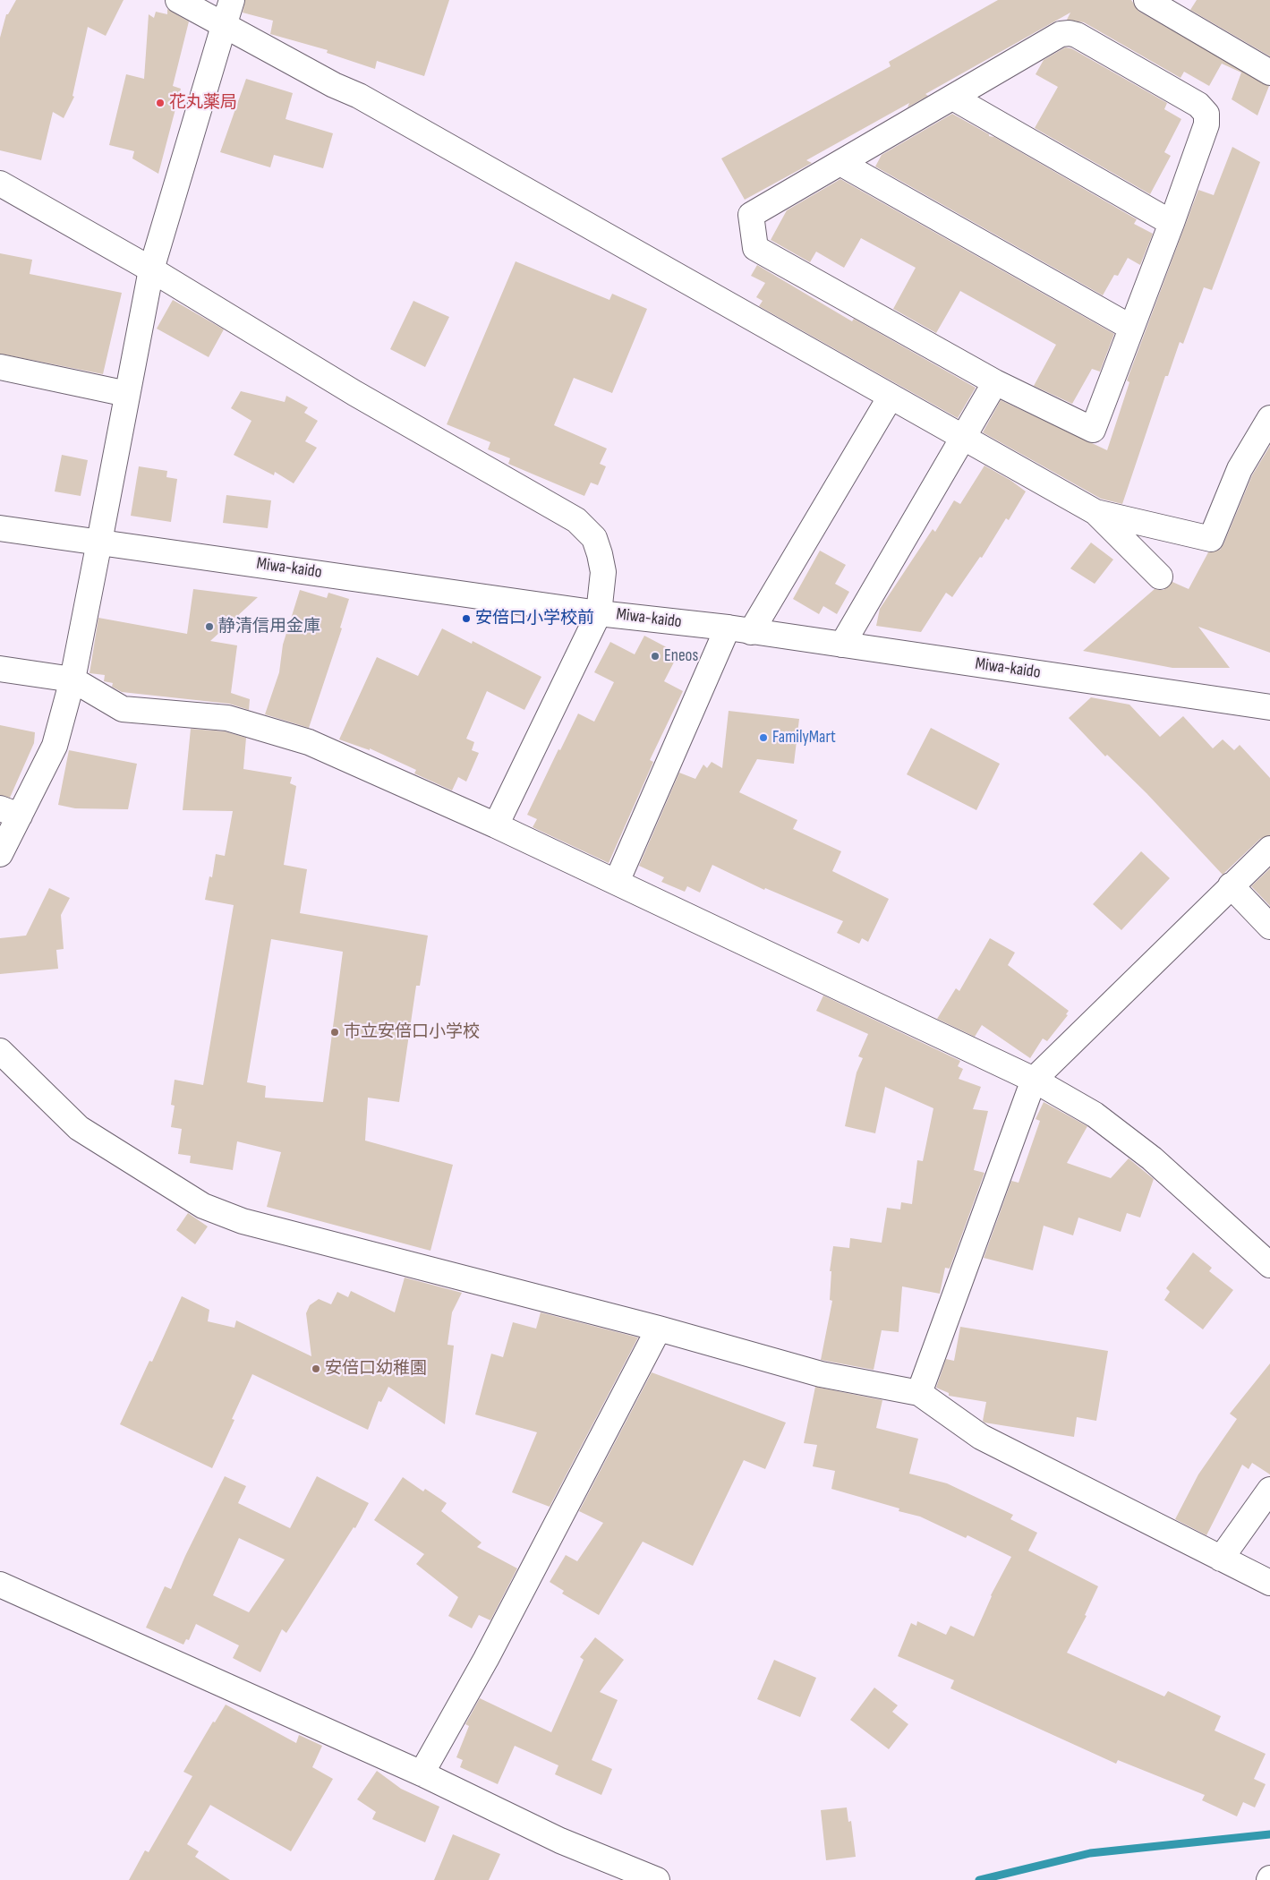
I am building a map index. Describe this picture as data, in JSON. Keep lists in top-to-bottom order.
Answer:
{
  "streets": {
    "street": ["Miwa-kaido"]
  },
  "places": [
    "花丸薬局",
    "安倍口小学校前",
    "静清信用金庫",
    "Eneos",
    "FamilyMart",
    "市立安倍口小学校",
    "安倍口幼稚園"
  ]
}
